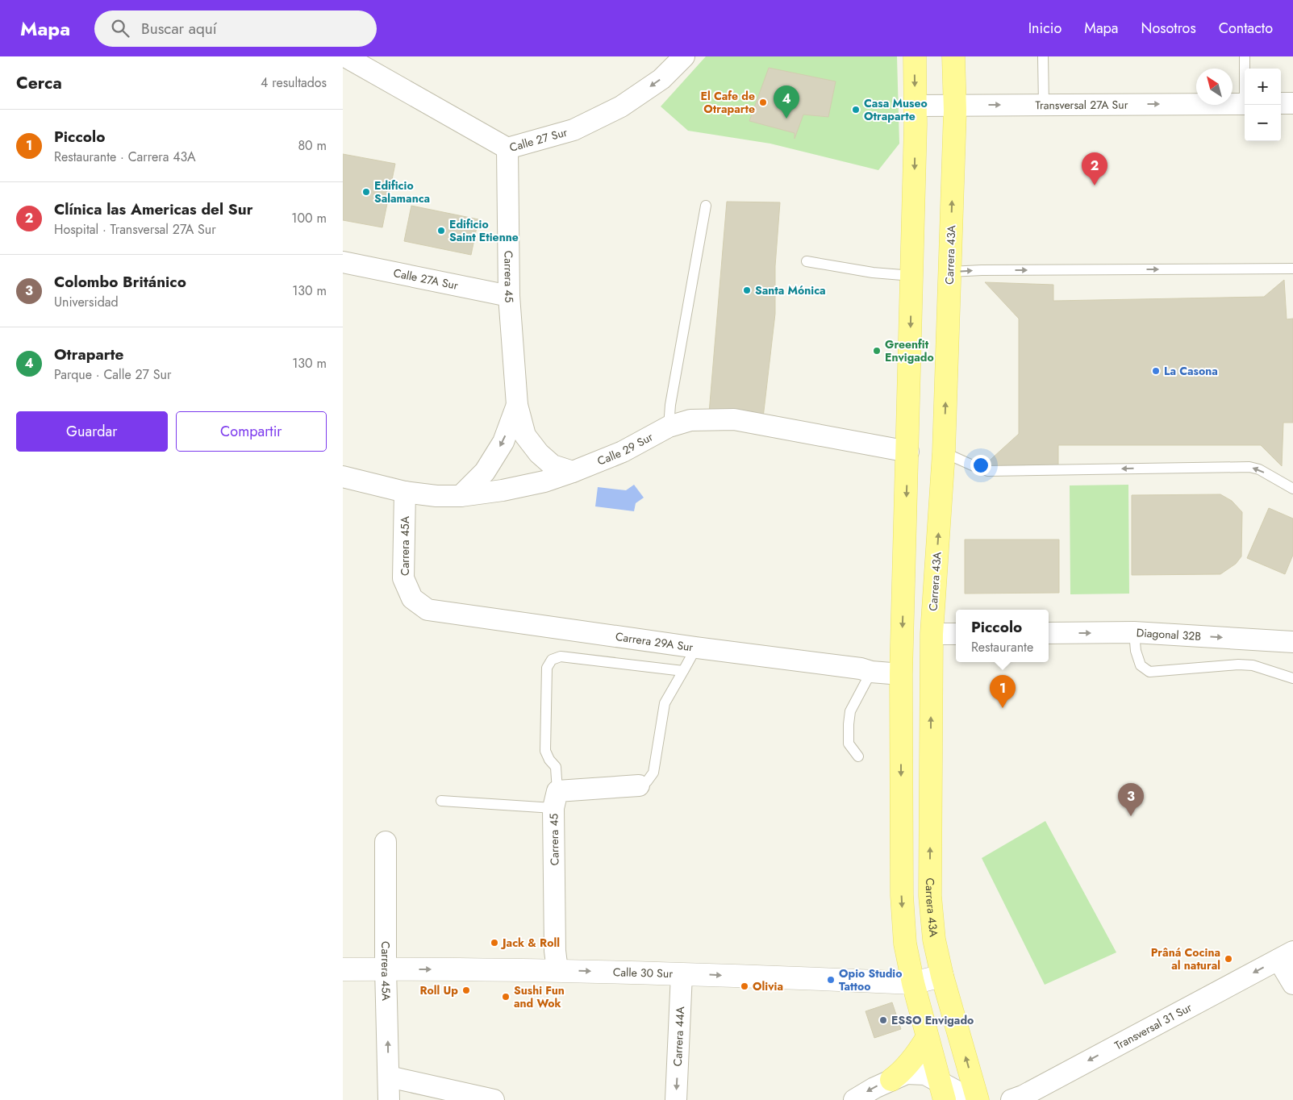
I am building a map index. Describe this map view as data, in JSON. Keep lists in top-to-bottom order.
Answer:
{
  "streets": {
    "main road": ["Carrera 43A"],
    "street": [
      "Transversal 27A Sur",
      "Calle 27 Sur",
      "Carrera 45",
      "Calle 27A Sur",
      "Calle 29 Sur",
      "Carrera 45A",
      "Diagonal 32B",
      "Carrera 29A Sur",
      "Calle 30 Sur",
      "Transversal 31 Sur",
      "Carrera 44A"
    ]
  },
  "crossings": [
    ["Transversal 27A Sur", "Carrera 43A"],
    ["Calle 27 Sur", "Carrera 45"],
    ["Carrera 43A", "Calle 30 Sur"],
    ["Carrera 45", "Calle 27A Sur"],
    ["Carrera 45", "Calle 29 Sur"],
    ["Carrera 45", "Calle 30 Sur"],
    ["Calle 29 Sur", "Carrera 45A"],
    ["Carrera 45A", "Carrera 29A Sur"],
    ["Carrera 45A", "Calle 30 Sur"],
    ["Calle 30 Sur", "Carrera 44A"]
  ],
  "one_way": [
    "Transversal 27A Sur",
    "Calle 27 Sur",
    "Diagonal 32B",
    "Transversal 31 Sur",
    "Carrera 44A"
  ],
  "places": [
    "El Cafe de Otraparte",
    "Casa Museo Otraparte",
    "Edificio Salamanca",
    "Edificio Saint Etienne",
    "Santa Mónica",
    "Greenfit Envigado",
    "La Casona",
    "Jack & Roll",
    "Prâná Cocina al natural",
    "Opio Studio Tattoo",
    "Olivia",
    "Roll Up",
    "Sushi Fun and Wok",
    "ESSO Envigado"
  ],
  "north": "top left",
  "page": {
    "header": "Mapa",
    "search": "Buscar aquí",
    "nav": [
      "Inicio",
      "Mapa",
      "Nosotros",
      "Contacto"
    ],
    "heading": ["Cerca", "4 resultados"],
    "map_buttons": ["+", "−"],
    "pins": [
      "4",
      "2",
      "1",
      "3"
    ],
    "list": [
      {
        "mark": "1",
        "name": "Piccolo",
        "note": "Restaurante · Carrera 43A",
        "value": "80 m"
      },
      {
        "mark": "2",
        "name": "Clínica las Americas del Sur",
        "note": "Hospital · Transversal 27A Sur",
        "value": "100 m"
      },
      {
        "mark": "3",
        "name": "Colombo Británico",
        "note": "Universidad",
        "value": "130 m"
      },
      {
        "mark": "4",
        "name": "Otraparte",
        "note": "Parque · Calle 27 Sur",
        "value": "130 m"
      }
    ],
    "buttons": ["Guardar", "Compartir"],
    "popup": ["Piccolo", "Restaurante"]
  }
}
